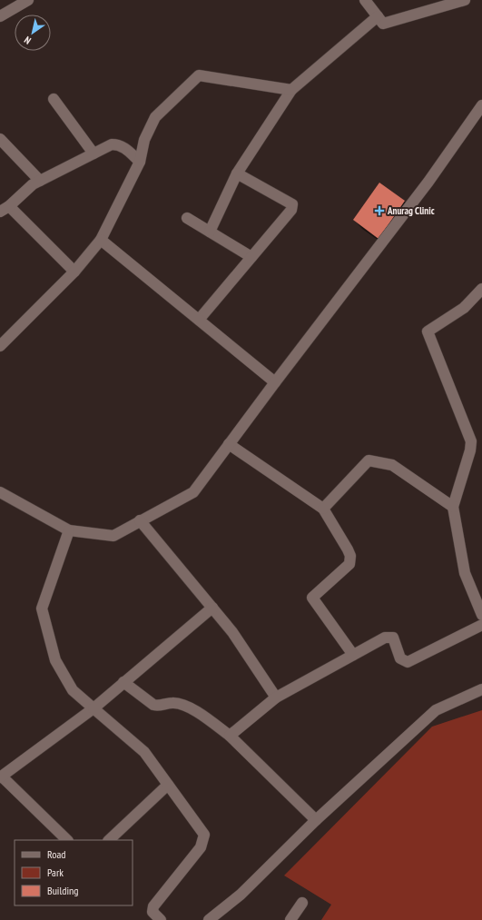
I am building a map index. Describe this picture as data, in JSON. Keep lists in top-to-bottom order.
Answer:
{
  "places": {
    "health": ["Anurag Clinic"]
  },
  "legend": ["Road", "Park", "Building"],
  "north": "bottom left"
}
